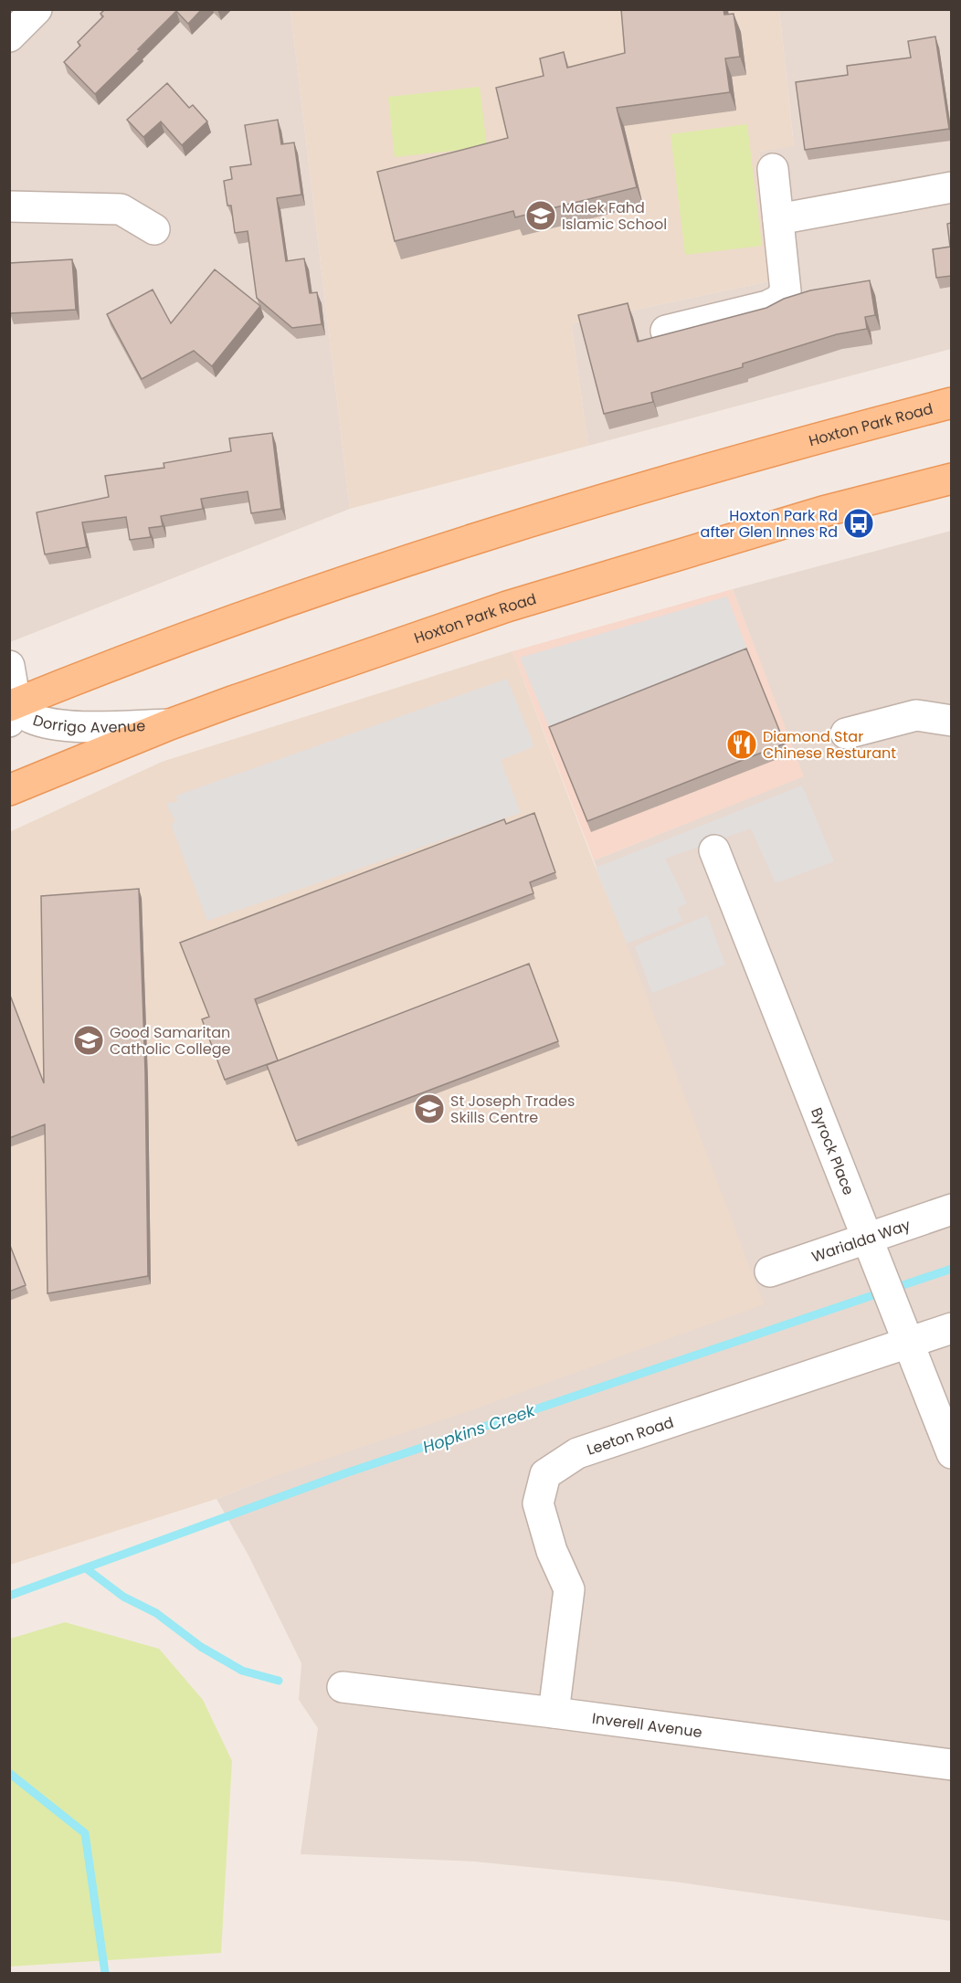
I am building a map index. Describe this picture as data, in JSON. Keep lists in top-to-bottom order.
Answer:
{
  "streets": {
    "main road": ["Hoxton Park Road"],
    "street": [
      "Dorrigo Avenue",
      "Byrock Place",
      "Warialda Way",
      "Leeton Road",
      "Inverell Avenue"
    ]
  },
  "crossings": [
    ["Hoxton Park Road", "Dorrigo Avenue"],
    ["Byrock Place", "Warialda Way"],
    ["Byrock Place", "Leeton Road"],
    ["Leeton Road", "Inverell Avenue"]
  ],
  "water": ["Hopkins Creek"],
  "places": {
    "school or university": ["Malek Fahd Islamic School", "Good Samaritan Catholic College", "St Joseph Trades Skills Centre"],
    "bus stop": ["Hoxton Park Rd after Glen Innes Rd"],
    "restaurant": ["Diamond Star Chinese Resturant"]
  }
}
